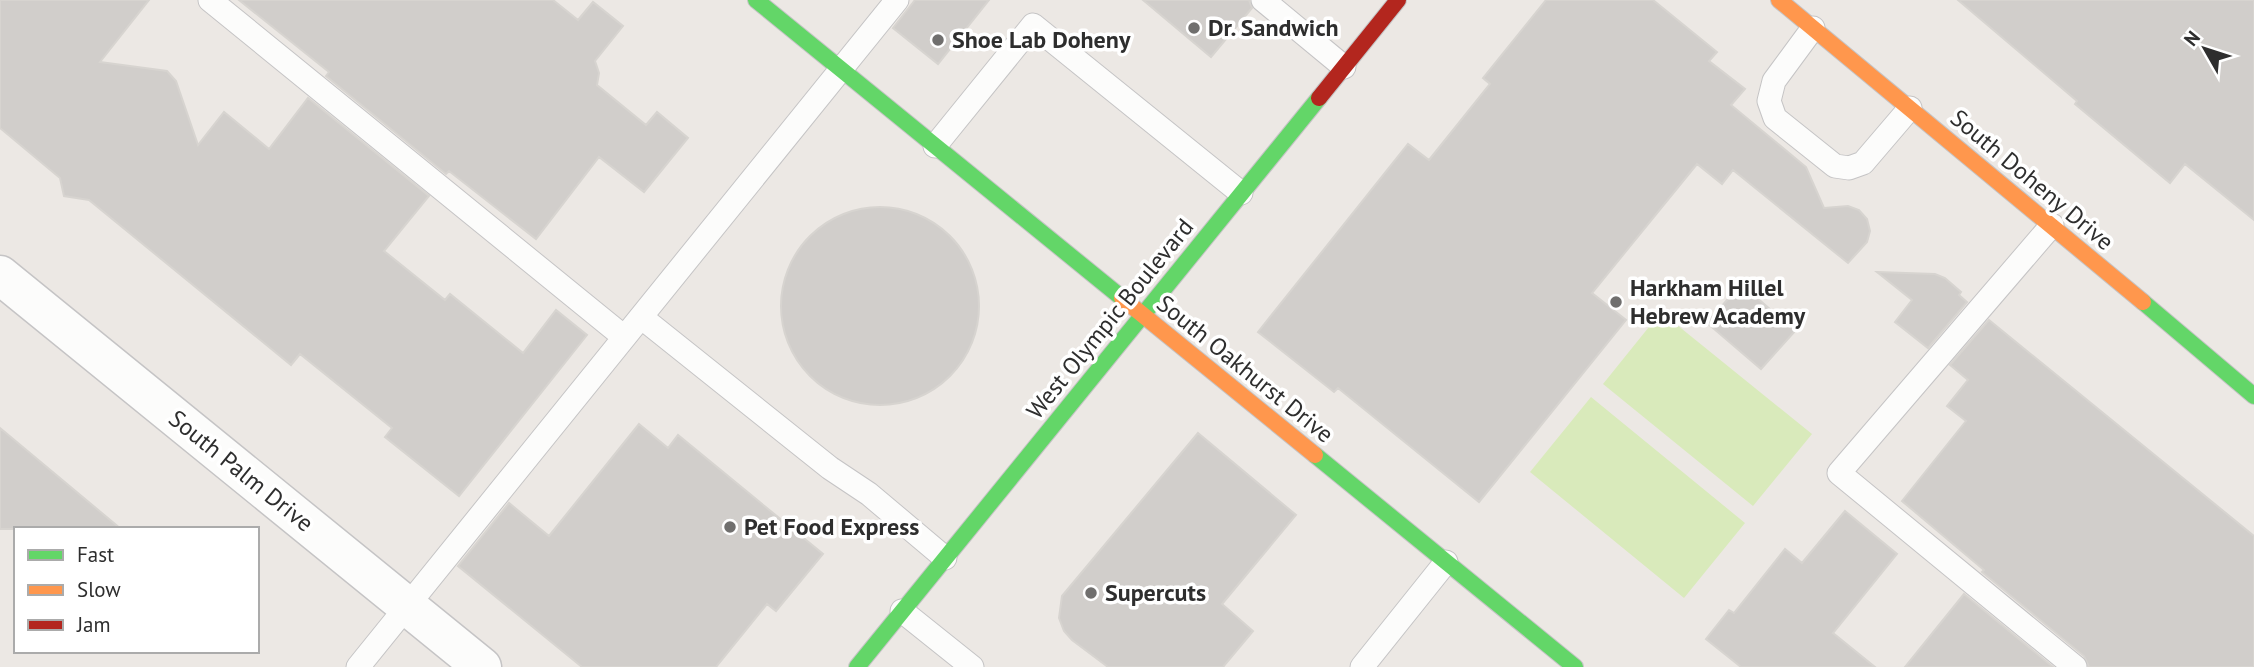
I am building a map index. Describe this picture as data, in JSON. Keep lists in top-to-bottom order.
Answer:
{
  "streets": {
    "street": [
      "South Doheny Drive",
      "West Olympic Boulevard",
      "South Oakhurst Drive",
      "South Palm Drive"
    ]
  },
  "crossings": [
    ["West Olympic Boulevard", "South Oakhurst Drive"]
  ],
  "places": [
    "Dr. Sandwich",
    "Shoe Lab Doheny",
    "Harkham Hillel Hebrew Academy",
    "Pet Food Express",
    "Supercuts"
  ],
  "legend": ["Fast", "Slow", "Jam"],
  "north": "top left"
}
